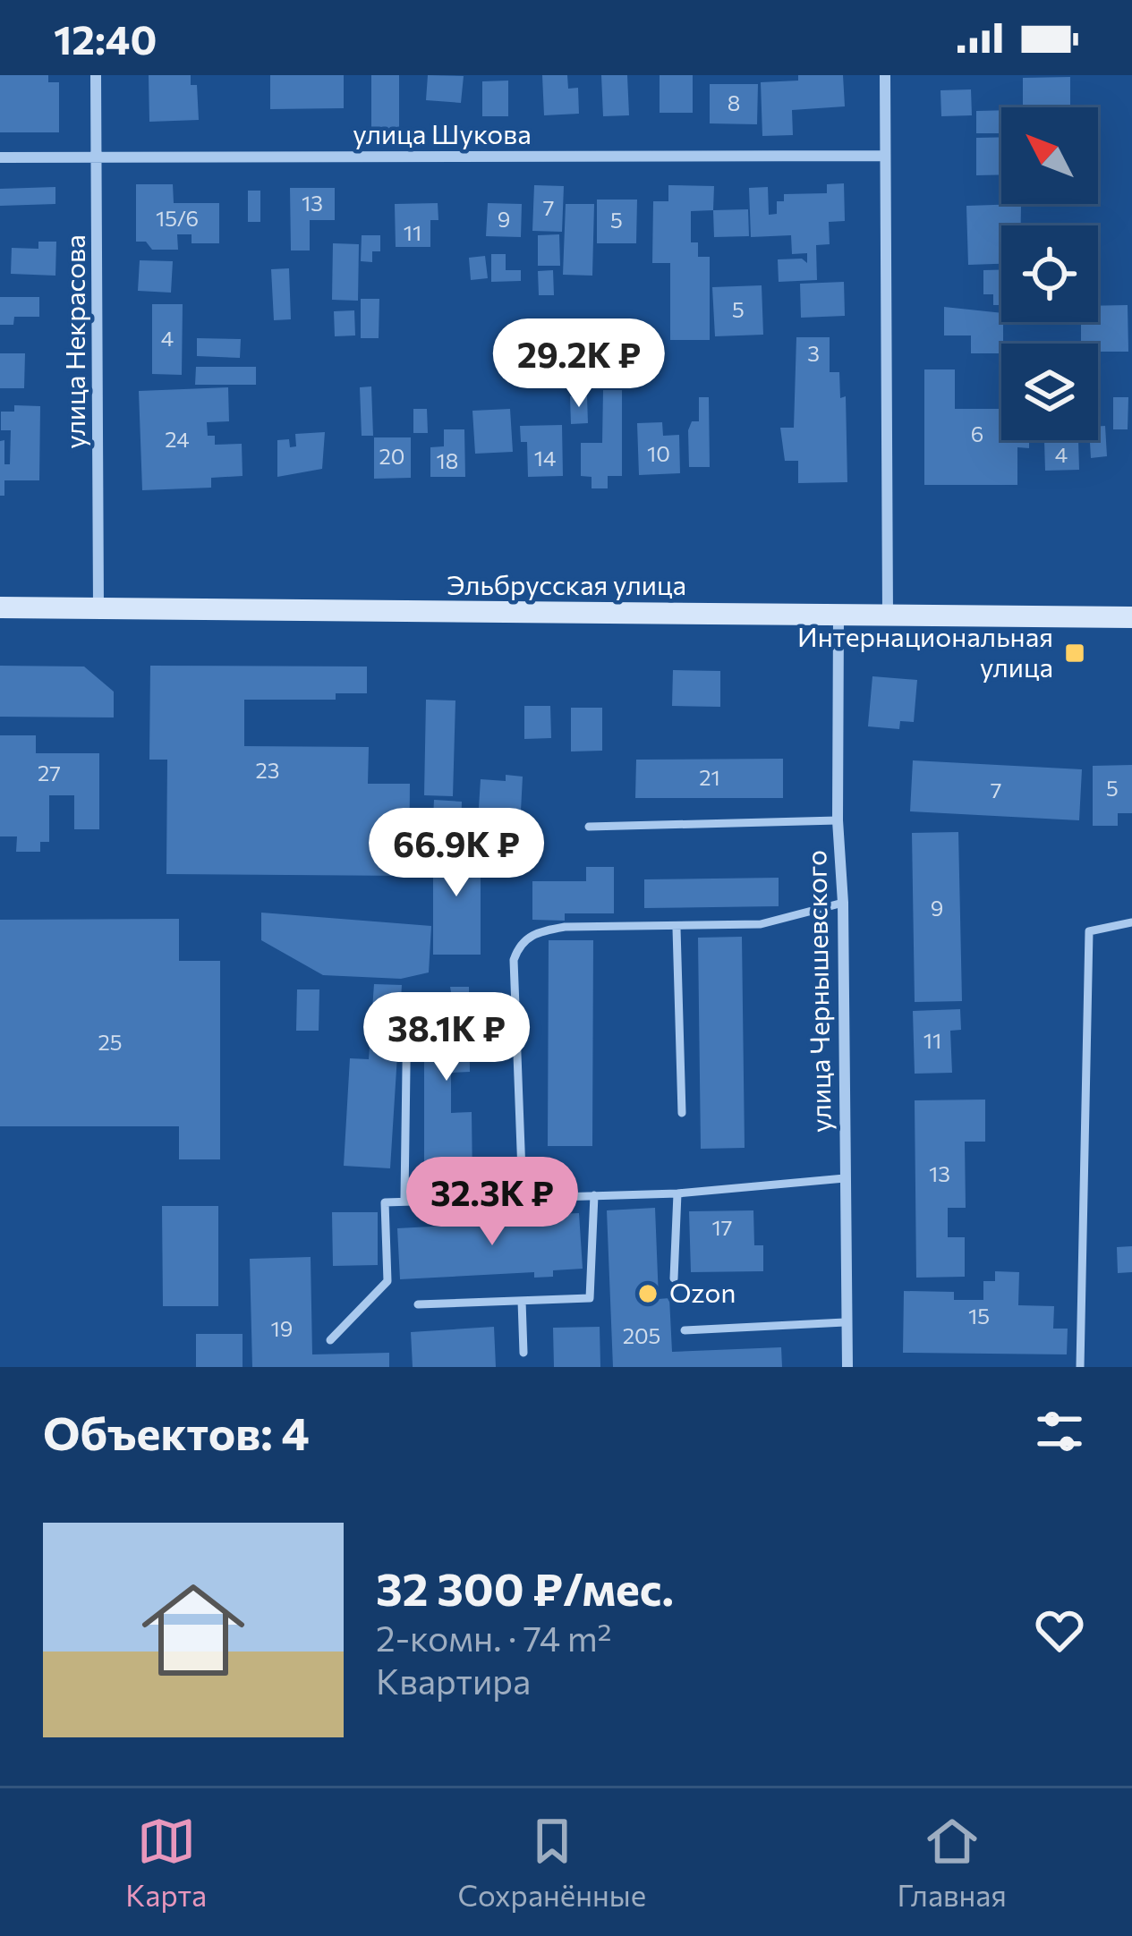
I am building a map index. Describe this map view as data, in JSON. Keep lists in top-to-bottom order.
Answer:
{
  "streets": {
    "street": [
      "улица Шукова",
      "улица Некрасова",
      "Эльбрусская улица",
      "улица Чернышевского"
    ]
  },
  "crossings": [
    ["улица Шукова", "улица Некрасова"],
    ["улица Некрасова", "Эльбрусская улица"],
    ["Эльбрусская улица", "улица Чернышевского"]
  ],
  "places": {
    "transit": ["Интернациональная улица"],
    "other": ["Ozon"]
  },
  "house_numbers": [
    "8",
    "13",
    "7",
    "15/6",
    "9",
    "5",
    "11",
    "5",
    "4",
    "3",
    "6",
    "24",
    "10",
    "4",
    "20",
    "14",
    "18",
    "23",
    "27",
    "21",
    "5",
    "7",
    "9",
    "11",
    "25",
    "13",
    "17",
    "15",
    "19",
    "205"
  ],
  "north": "top left",
  "page": {
    "status": "12:40",
    "price": [
      "29.2K ₽",
      "66.9K ₽",
      "38.1K ₽",
      "32.3K ₽"
    ],
    "heading": "Объектов: 4",
    "list": [
      {
        "name": "32 300 ₽/мес.",
        "note": "2-комн. · 74 m² · Квартира"
      }
    ],
    "tabs": ["Карта", "Сохранённые", "Главная"]
  }
}
